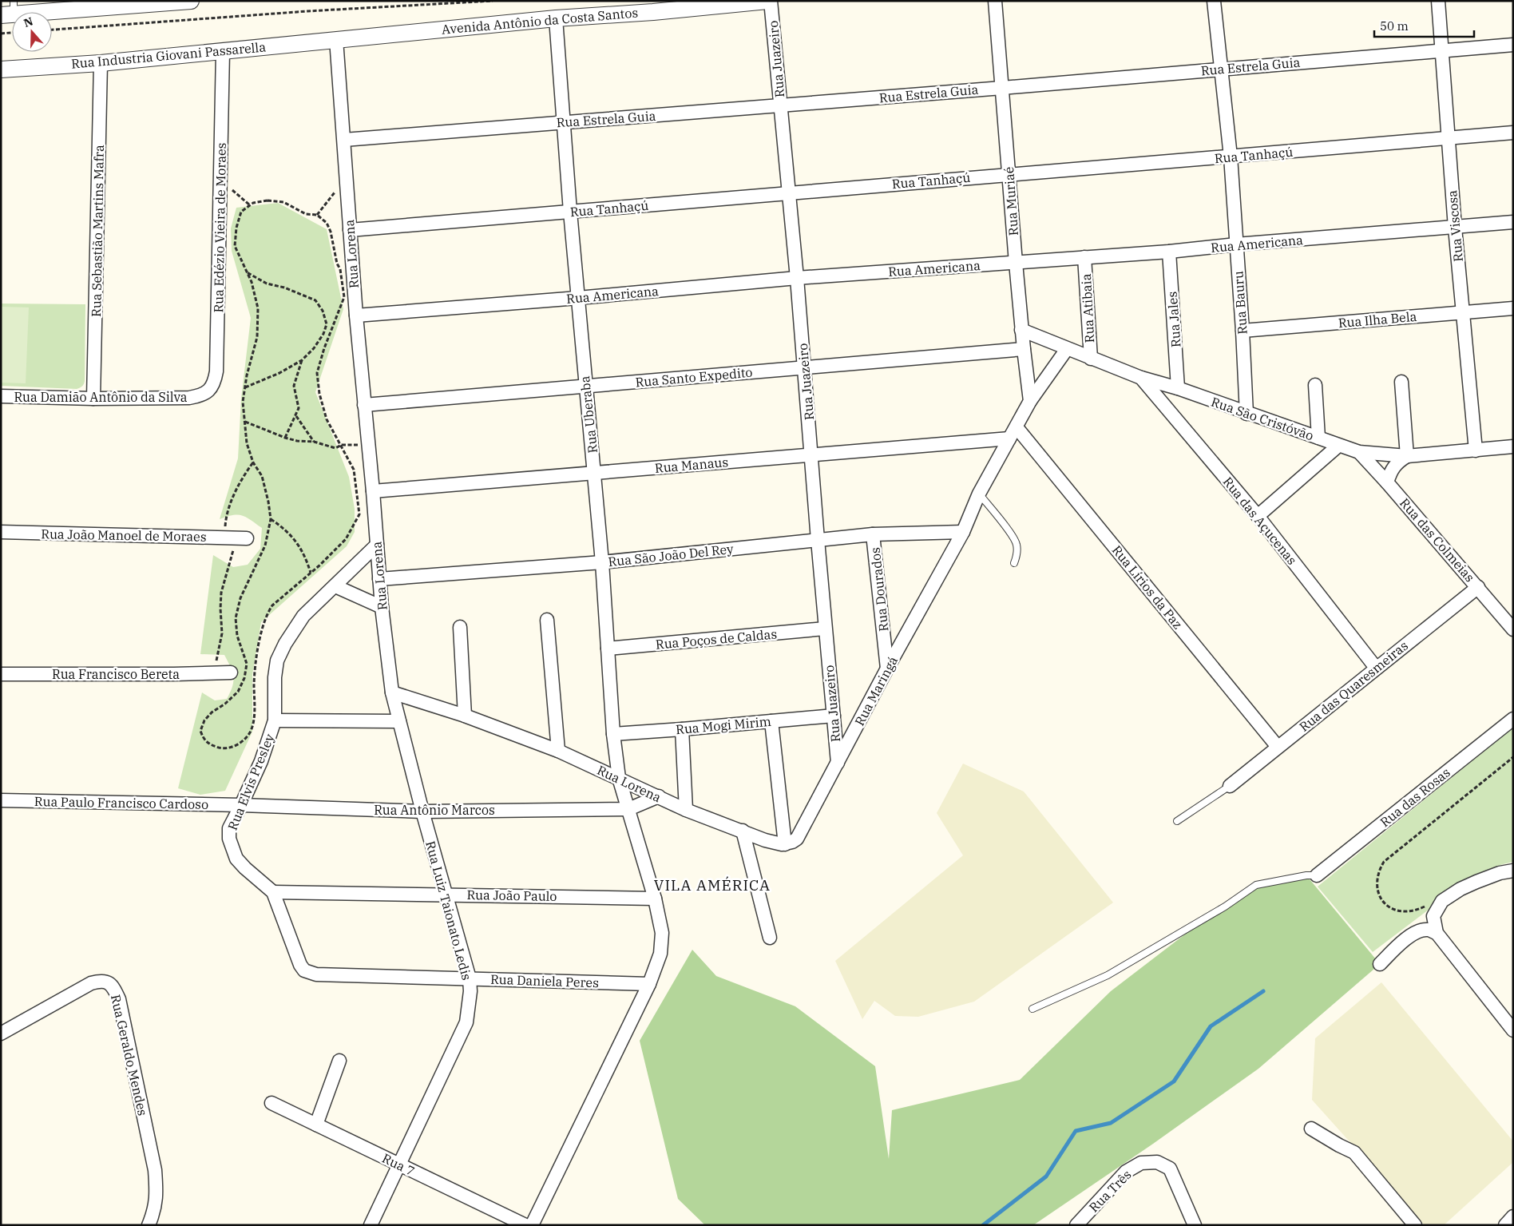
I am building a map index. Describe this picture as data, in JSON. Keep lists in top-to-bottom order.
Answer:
{
  "streets": {
    "street": [
      "Avenida Antônio da Costa Santos",
      "Rua Industria Giovani Passarella",
      "Rua Juazeiro",
      "Rua Estrela Guia",
      "Rua Tanhaçú",
      "Rua Muriaé",
      "Rua Viscosa",
      "Rua Edézio Vieira de Moraes",
      "Rua Sebastião Martins Mafra",
      "Rua Americana",
      "Rua Lorena",
      "Rua Bauru",
      "Rua Atibaia",
      "Rua Jales",
      "Rua Ilha Bela",
      "Rua Santo Expedito",
      "Rua Damião Antônio da Silva",
      "Rua Uberaba",
      "Rua São Cristóvão",
      "Rua Manaus",
      "Rua das Açucenas",
      "Rua João Manoel de Moraes",
      "Rua das Colmeias",
      "Rua São João Del Rey",
      "Rua Lírios da Paz",
      "Rua Dourados",
      "Rua Poços de Caldas",
      "Rua Francisco Bereta",
      "Rua das Quaresmeiras",
      "Rua Maringá",
      "Rua Mogi Mirim",
      "Rua Elvis Presley",
      "Rua das Rosas",
      "Rua Paulo Francisco Cardoso",
      "Rua Antônio Marcos",
      "Rua João Paulo",
      "Rua Luiz Taionato Ledis",
      "Rua Daniela Peres",
      "Rua Geraldo Mendes",
      "Rua 7",
      "Rua Três"
    ]
  },
  "crossings": [
    ["Avenida Antônio da Costa Santos", "Rua Industria Giovani Passarella"],
    ["Avenida Antônio da Costa Santos", "Rua Lorena"],
    ["Avenida Antônio da Costa Santos", "Rua Uberaba"],
    ["Rua Industria Giovani Passarella", "Rua Edézio Vieira de Moraes"],
    ["Rua Industria Giovani Passarella", "Rua Sebastião Martins Mafra"],
    ["Rua Industria Giovani Passarella", "Rua Lorena"],
    ["Rua Juazeiro", "Rua Estrela Guia"],
    ["Rua Juazeiro", "Rua Tanhaçú"],
    ["Rua Juazeiro", "Rua Americana"],
    ["Rua Juazeiro", "Rua Santo Expedito"],
    ["Rua Juazeiro", "Rua Manaus"],
    ["Rua Juazeiro", "Rua São João Del Rey"],
    ["Rua Juazeiro", "Rua Poços de Caldas"],
    ["Rua Juazeiro", "Rua Maringá"],
    ["Rua Juazeiro", "Rua Mogi Mirim"],
    ["Rua Estrela Guia", "Rua Muriaé"],
    ["Rua Estrela Guia", "Rua Viscosa"],
    ["Rua Estrela Guia", "Rua Lorena"],
    ["Rua Estrela Guia", "Rua Bauru"],
    ["Rua Estrela Guia", "Rua Uberaba"],
    ["Rua Tanhaçú", "Rua Muriaé"],
    ["Rua Tanhaçú", "Rua Viscosa"],
    ["Rua Tanhaçú", "Rua Lorena"],
    ["Rua Tanhaçú", "Rua Bauru"],
    ["Rua Tanhaçú", "Rua Uberaba"],
    ["Rua Muriaé", "Rua Americana"],
    ["Rua Muriaé", "Rua Santo Expedito"],
    ["Rua Muriaé", "Rua São Cristóvão"],
    ["Rua Viscosa", "Rua Americana"],
    ["Rua Viscosa", "Rua Ilha Bela"],
    ["Rua Viscosa", "Rua São Cristóvão"],
    ["Rua Edézio Vieira de Moraes", "Rua Damião Antônio da Silva"],
    ["Rua Sebastião Martins Mafra", "Rua Damião Antônio da Silva"],
    ["Rua Americana", "Rua Lorena"],
    ["Rua Americana", "Rua Bauru"],
    ["Rua Americana", "Rua Atibaia"],
    ["Rua Americana", "Rua Jales"],
    ["Rua Americana", "Rua Uberaba"],
    ["Rua Lorena", "Rua Santo Expedito"],
    ["Rua Lorena", "Rua Uberaba"],
    ["Rua Lorena", "Rua Manaus"],
    ["Rua Lorena", "Rua São João Del Rey"],
    ["Rua Lorena", "Rua Maringá"],
    ["Rua Lorena", "Rua Elvis Presley"],
    ["Rua Lorena", "Rua Luiz Taionato Ledis"],
    ["Rua Bauru", "Rua Ilha Bela"],
    ["Rua Bauru", "Rua São Cristóvão"],
    ["Rua Atibaia", "Rua São Cristóvão"],
    ["Rua Jales", "Rua São Cristóvão"],
    ["Rua Santo Expedito", "Rua Uberaba"],
    ["Rua Uberaba", "Rua Manaus"],
    ["Rua Uberaba", "Rua São João Del Rey"],
    ["Rua Uberaba", "Rua Poços de Caldas"],
    ["Rua Uberaba", "Rua Mogi Mirim"],
    ["Rua Uberaba", "Rua Antônio Marcos"],
    ["Rua Uberaba", "Rua João Paulo"],
    ["Rua Uberaba", "Rua Daniela Peres"],
    ["Rua São Cristóvão", "Rua das Açucenas"],
    ["Rua São Cristóvão", "Rua das Colmeias"],
    ["Rua das Açucenas", "Rua das Quaresmeiras"],
    ["Rua das Colmeias", "Rua das Quaresmeiras"],
    ["Rua São João Del Rey", "Rua Dourados"],
    ["Rua São João Del Rey", "Rua Maringá"],
    ["Rua Lírios da Paz", "Rua das Quaresmeiras"],
    ["Rua Dourados", "Rua Maringá"],
    ["Rua Elvis Presley", "Rua Paulo Francisco Cardoso"],
    ["Rua Elvis Presley", "Rua Antônio Marcos"],
    ["Rua Elvis Presley", "Rua João Paulo"],
    ["Rua Elvis Presley", "Rua Daniela Peres"],
    ["Rua Paulo Francisco Cardoso", "Rua Antônio Marcos"],
    ["Rua Antônio Marcos", "Rua Luiz Taionato Ledis"],
    ["Rua João Paulo", "Rua Luiz Taionato Ledis"],
    ["Rua Luiz Taionato Ledis", "Rua Daniela Peres"],
    ["Rua Luiz Taionato Ledis", "Rua 7"]
  ],
  "districts": ["VILA AMÉRICA"],
  "scale_bar": "50 m",
  "north": "top"
}
